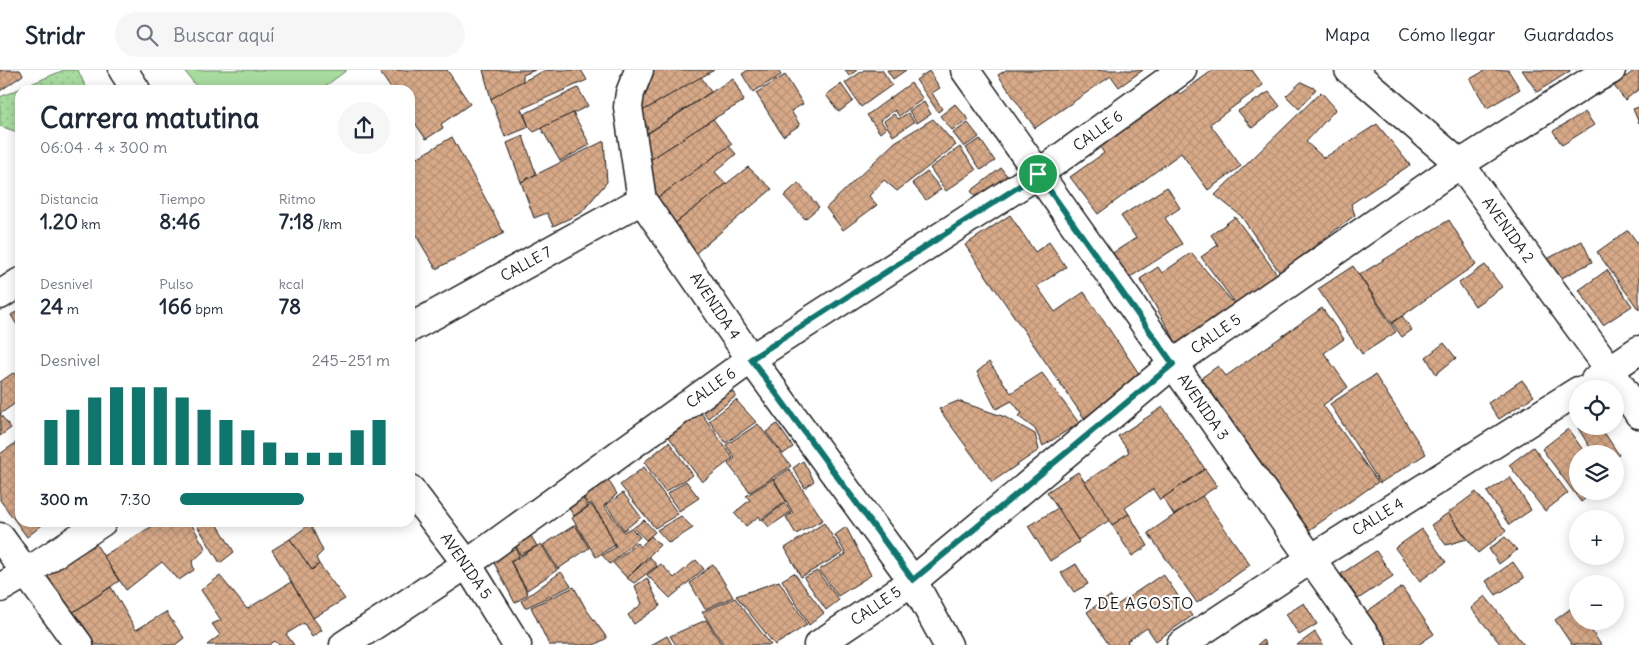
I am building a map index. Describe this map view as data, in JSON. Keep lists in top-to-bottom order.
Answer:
{
  "streets": {
    "street": [
      "CALLE 6",
      "AVENIDA 2",
      "CALLE 7",
      "AVENIDA 4",
      "CALLE 5",
      "AVENIDA 3",
      "CALLE 4",
      "AVENIDA 5"
    ]
  },
  "crossings": [
    ["CALLE 6", "AVENIDA 4"],
    ["CALLE 6", "AVENIDA 3"],
    ["CALLE 6", "AVENIDA 5"],
    ["AVENIDA 2", "CALLE 5"],
    ["CALLE 7", "AVENIDA 4"],
    ["AVENIDA 4", "CALLE 5"],
    ["CALLE 5", "AVENIDA 3"],
    ["AVENIDA 3", "CALLE 4"]
  ],
  "districts": ["7 DE AGOSTO"],
  "page": {
    "header": "Stridr",
    "search": "Buscar aquí",
    "nav": ["Mapa", "Cómo llegar", "Guardados"],
    "heading": ["Carrera matutina", "06:04 · 4 × 300 m"],
    "stats": [
      ["Distancia", "1.20 km"],
      ["Tiempo", "8:46"],
      ["Ritmo", "7:18 /km"],
      ["Desnivel", "24 m"],
      ["Pulso", "166 bpm"],
      ["kcal", "78"]
    ],
    "chart": ["Desnivel", "245–251 m"],
    "map_buttons": ["+", "−"],
    "list": [
      {
        "name": "300 m",
        "note": "7:30"
      }
    ]
  }
}
